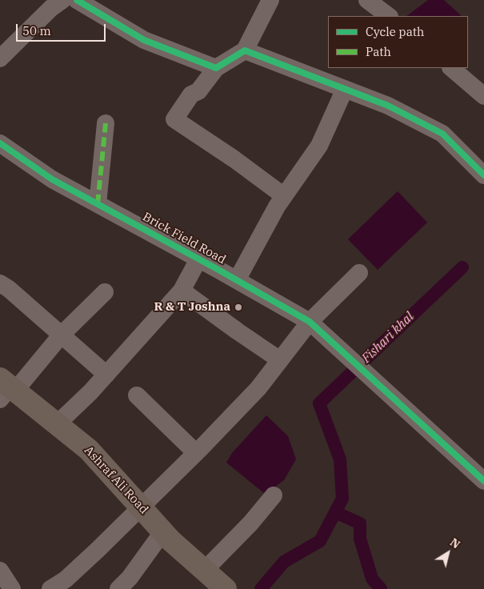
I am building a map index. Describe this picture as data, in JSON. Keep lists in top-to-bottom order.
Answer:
{
  "streets": {
    "main road": ["Ashraf Ali Road"],
    "street": ["Brick Field Road"]
  },
  "water": ["Fishari khal"],
  "places": ["R & T Joshna"],
  "legend": ["Cycle path", "Path"],
  "scale_bar": "50 m",
  "north": "top right"
}
